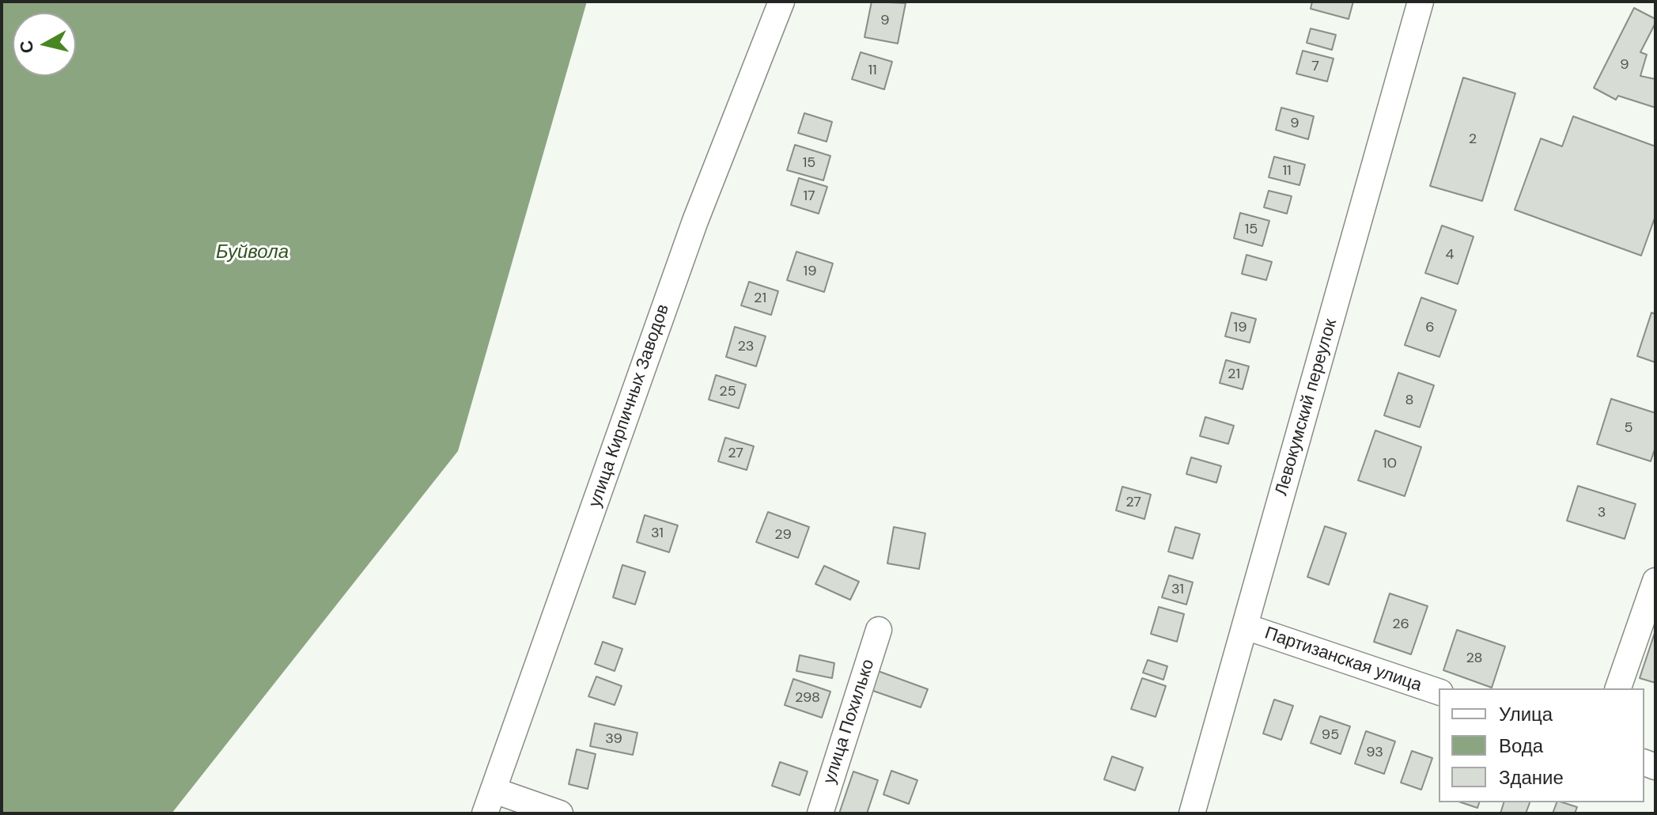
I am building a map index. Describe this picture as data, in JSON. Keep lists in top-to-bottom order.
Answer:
{
  "streets": {
    "street": [
      "улица Кирпичных Заводов",
      "Левокумский переулок",
      "Партизанская улица",
      "улица Похилько"
    ]
  },
  "crossings": [
    ["Левокумский переулок", "Партизанская улица"]
  ],
  "water": ["Буйвола"],
  "house_numbers": [
    "9",
    "9",
    "7",
    "11",
    "9",
    "2",
    "15",
    "11",
    "17",
    "15",
    "4",
    "19",
    "21",
    "19",
    "6",
    "23",
    "21",
    "25",
    "8",
    "5",
    "27",
    "10",
    "27",
    "3",
    "31",
    "29",
    "31",
    "26",
    "28",
    "298",
    "95",
    "39",
    "93"
  ],
  "legend": ["Улица", "Вода", "Здание"],
  "north": "left"
}
